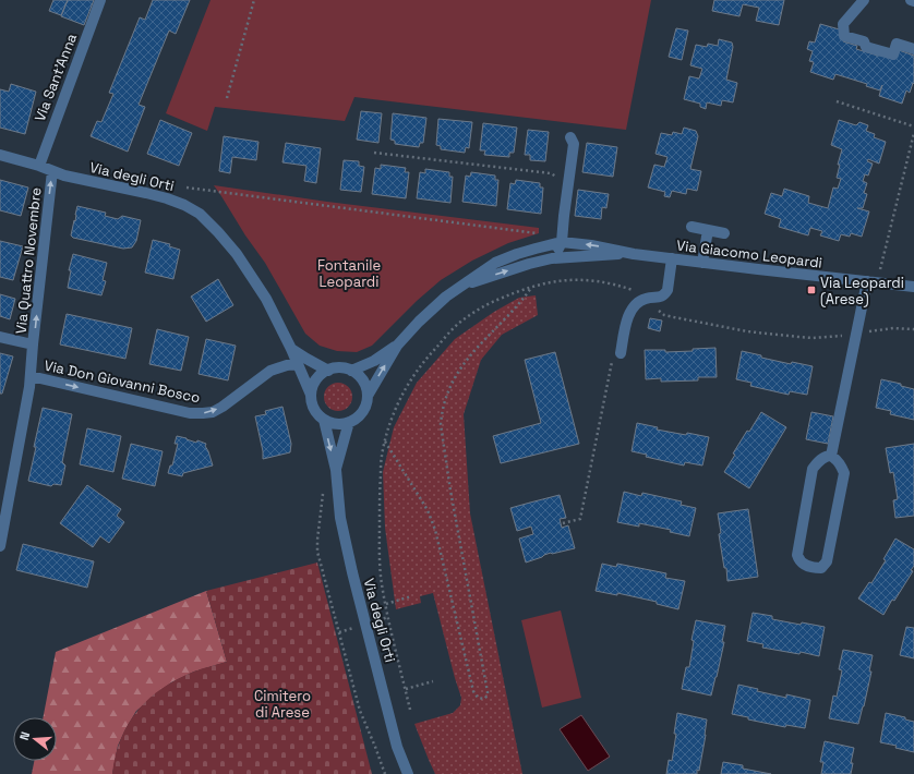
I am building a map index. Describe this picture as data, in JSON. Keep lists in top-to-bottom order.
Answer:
{
  "streets": {
    "street": [
      "Via Sant'Anna",
      "Via degli Orti",
      "Via Giacomo Leopardi",
      "Via Quattro Novembre",
      "Via Don Giovanni Bosco"
    ]
  },
  "crossings": [
    ["Via Sant'Anna", "Via degli Orti"],
    ["Via degli Orti", "Via Giacomo Leopardi"],
    ["Via degli Orti", "Via Quattro Novembre"],
    ["Via degli Orti", "Via Don Giovanni Bosco"],
    ["Via Quattro Novembre", "Via Don Giovanni Bosco"]
  ],
  "one_way": ["Via Quattro Novembre", "Via Don Giovanni Bosco"],
  "parks": ["Fontanile Leopardi", "Cimitero di Arese"],
  "places": {
    "transit": ["Via Leopardi (Arese)"]
  },
  "north": "left"
}
